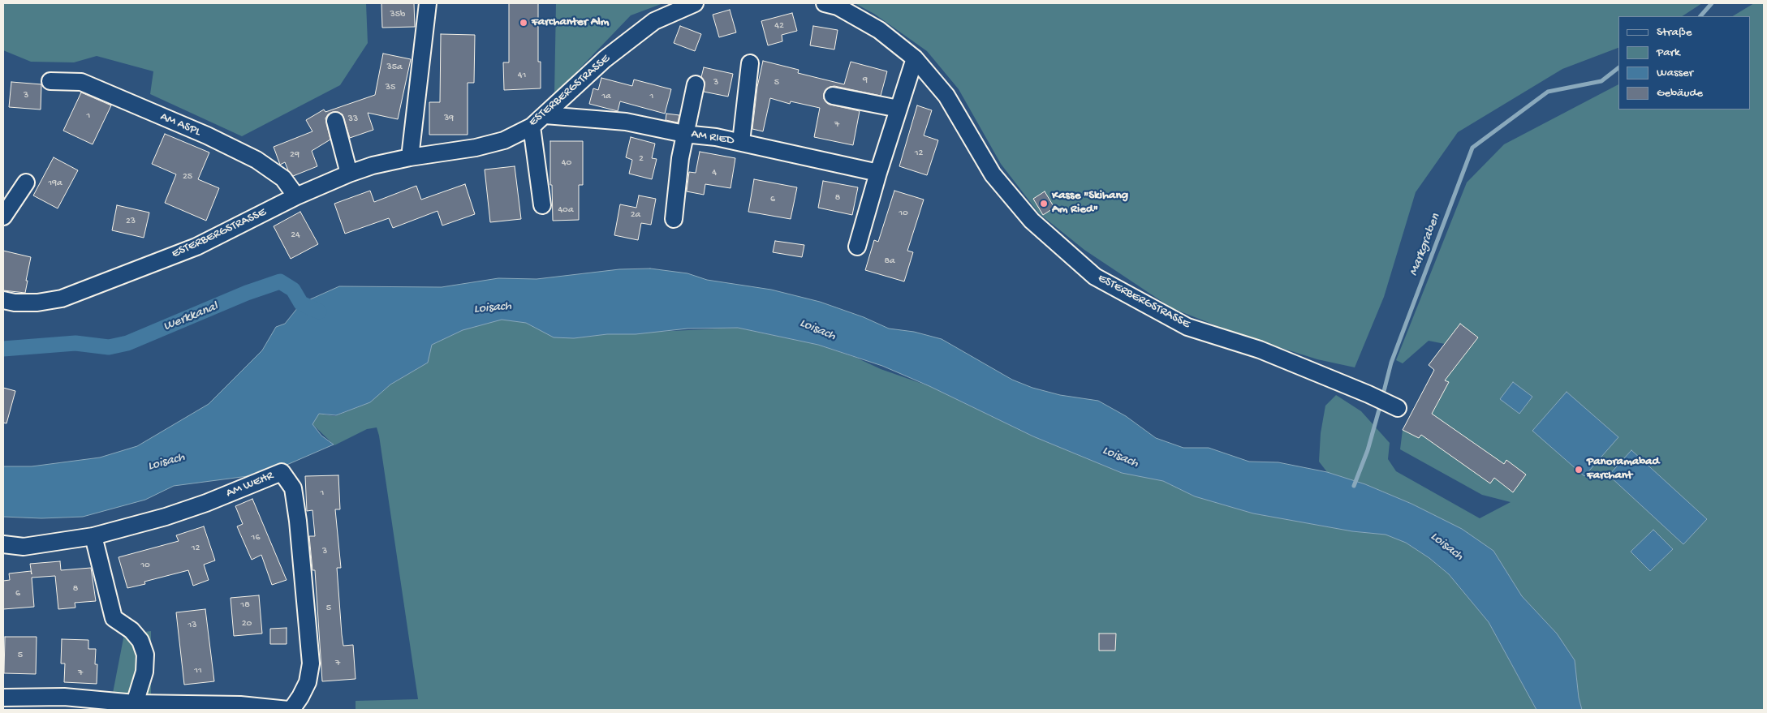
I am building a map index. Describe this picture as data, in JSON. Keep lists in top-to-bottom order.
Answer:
{
  "streets": {
    "street": [
      "ESTERBERGSTRASSE",
      "AM ASPL",
      "AM RIED",
      "AM WEHR"
    ]
  },
  "crossings": [
    ["ESTERBERGSTRASSE", "AM ASPL"],
    ["ESTERBERGSTRASSE", "AM RIED"]
  ],
  "water": ["Markgraben", "Loisach", "Werkkanal"],
  "places": ["Farchanter Alm", "Kasse \"Skihang Am Ried\"", "Panoramabad Farchant"],
  "house_numbers": [
    "35b",
    "42",
    "35a",
    "41",
    "9",
    "3",
    "5",
    "35",
    "3",
    "1a",
    "1",
    "1",
    "39",
    "33",
    "7",
    "12",
    "29",
    "2",
    "40",
    "4",
    "25",
    "19a",
    "8",
    "6",
    "40a",
    "10",
    "2a",
    "23",
    "24",
    "8a",
    "1",
    "16",
    "12",
    "3",
    "10",
    "8",
    "6",
    "18",
    "5",
    "20",
    "13",
    "5",
    "7",
    "11",
    "7"
  ],
  "legend": [
    "Straße",
    "Park",
    "Wasser",
    "Gebäude"
  ]
}
